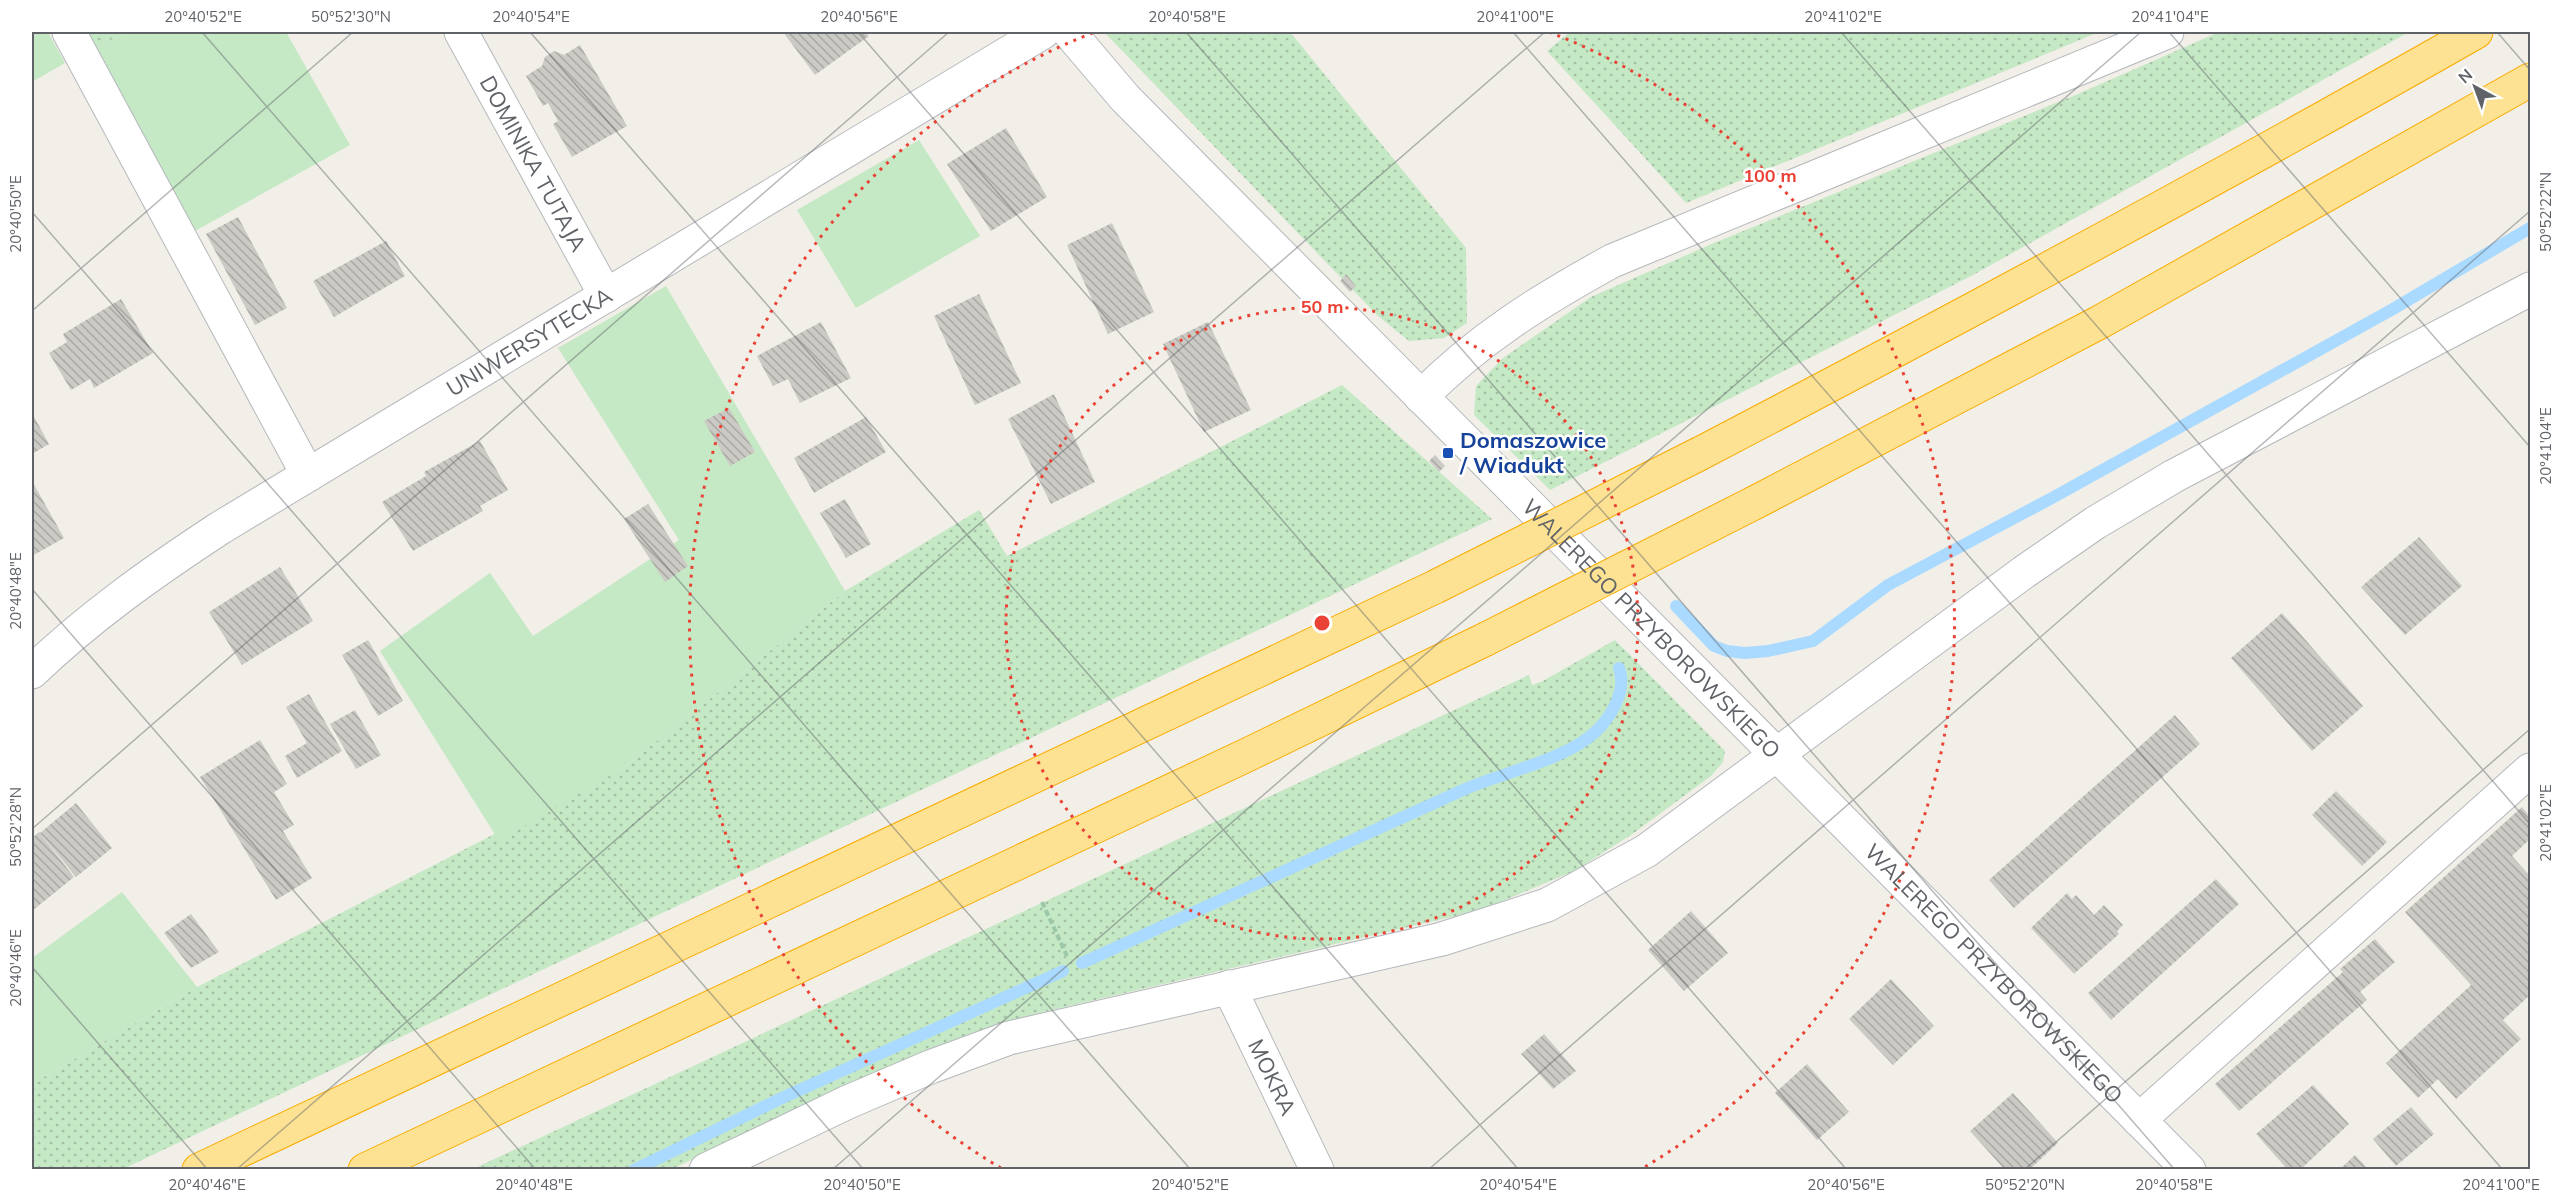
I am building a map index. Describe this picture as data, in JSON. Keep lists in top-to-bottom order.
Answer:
{
  "streets": {
    "street": [
      "DOMINIKA TUTAJA",
      "UNIWERSYTECKA",
      "WALEREGO PRZYBOROWSKIEGO",
      "MOKRA"
    ]
  },
  "crossings": [
    ["DOMINIKA TUTAJA", "UNIWERSYTECKA"]
  ],
  "places": {
    "transit": ["Domaszowice / Wiadukt"]
  },
  "north": "top left",
  "coordinates": [
    "20°40'52\"E",
    "50°52'30\"N",
    "20°40'54\"E",
    "20°40'56\"E",
    "20°40'58\"E",
    "20°41'00\"E",
    "20°41'02\"E",
    "20°41'04\"E",
    "50°52'22\"N",
    "20°40'50\"E",
    "20°40'48\"E",
    "50°52'28\"N",
    "20°40'46\"E",
    "50°52'20\"N"
  ],
  "rings": ["100 m", "50 m"]
}
